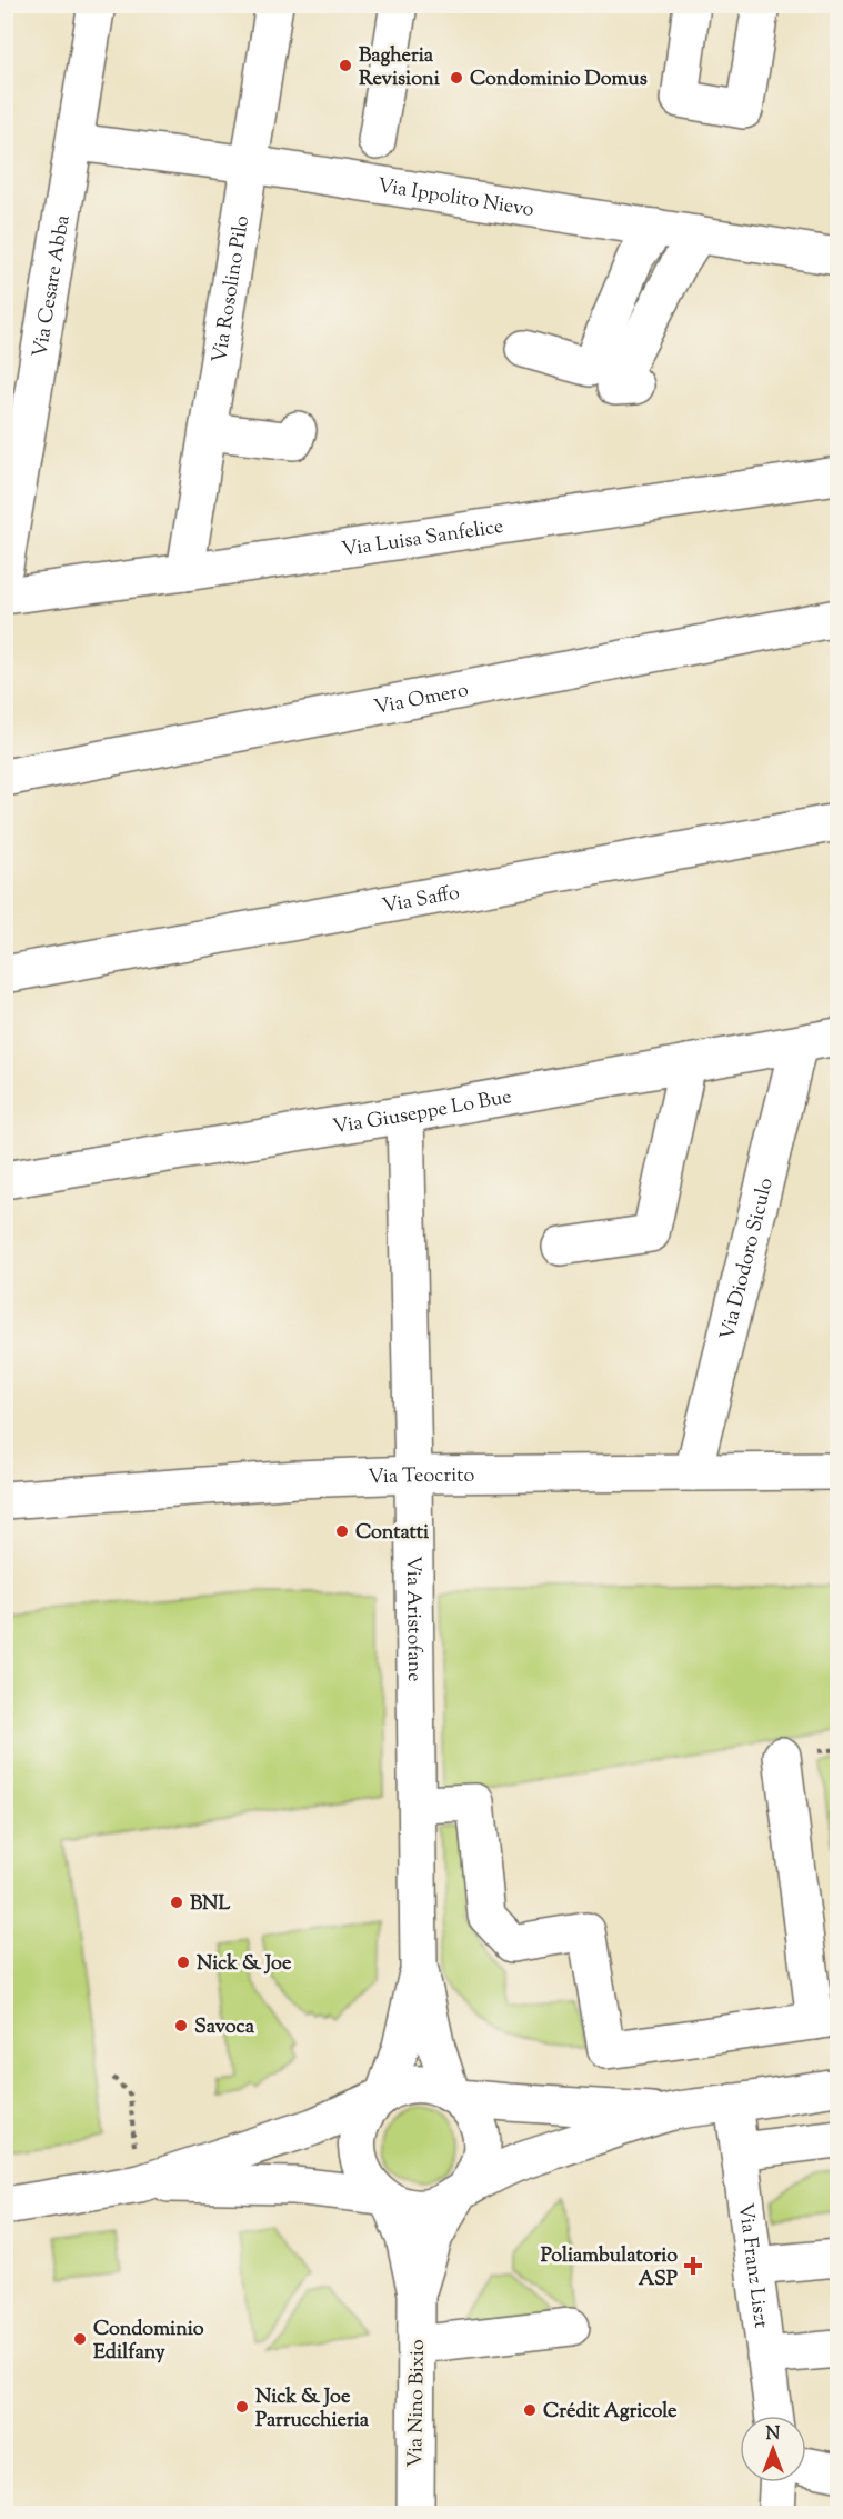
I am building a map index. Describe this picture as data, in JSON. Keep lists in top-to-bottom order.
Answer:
{
  "streets": {
    "street": [
      "Via Ippolito Nievo",
      "Via Cesare Abba",
      "Via Rosolino Pilo",
      "Via Luisa Sanfelice",
      "Via Omero",
      "Via Saffo",
      "Via Giuseppe Lo Bue",
      "Via Diodoro Siculo",
      "Via Teocrito",
      "Via Aristofane",
      "Via Franz Liszt",
      "Via Nino Bixio"
    ]
  },
  "crossings": [
    ["Via Ippolito Nievo", "Via Cesare Abba"],
    ["Via Ippolito Nievo", "Via Rosolino Pilo"],
    ["Via Rosolino Pilo", "Via Luisa Sanfelice"],
    ["Via Giuseppe Lo Bue", "Via Diodoro Siculo"],
    ["Via Giuseppe Lo Bue", "Via Aristofane"],
    ["Via Diodoro Siculo", "Via Teocrito"],
    ["Via Teocrito", "Via Aristofane"]
  ],
  "places": {
    "other": [
      "Bagheria Revisioni",
      "Condominio Domus",
      "Contatti",
      "BNL",
      "Nick & Joe",
      "Savoca",
      "Condominio Edilfany",
      "Nick & Joe Parrucchieria",
      "Crédit Agricole"
    ],
    "health": ["Poliambulatorio ASP"]
  },
  "north": "top"
}
